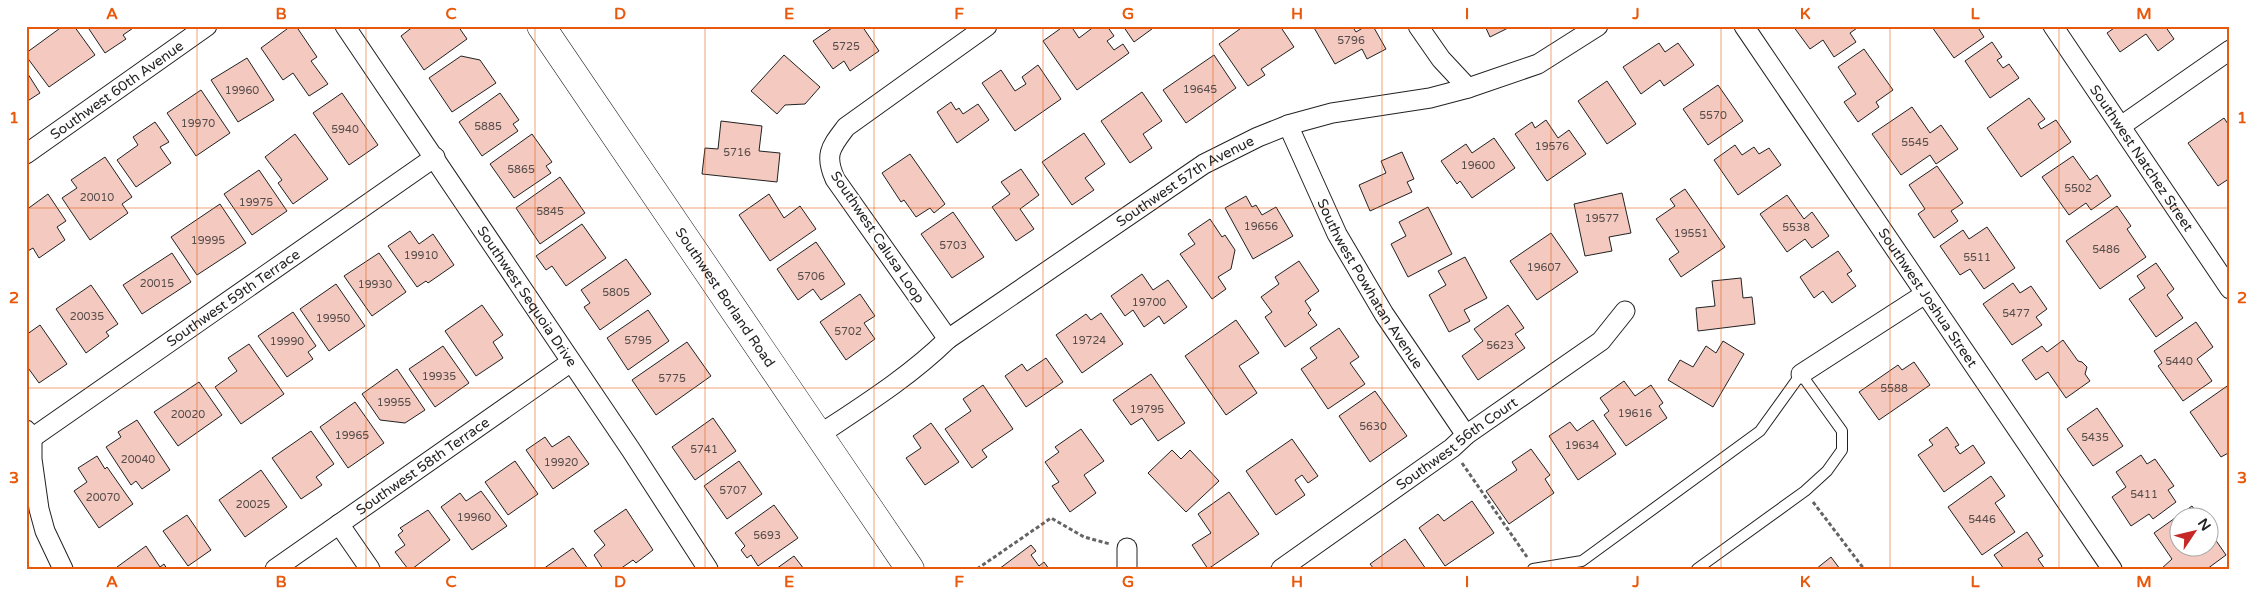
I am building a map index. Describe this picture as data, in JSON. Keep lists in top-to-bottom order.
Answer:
{
  "streets": {
    "main road": ["Southwest Borland Road"],
    "street": [
      "Southwest 60th Avenue",
      "Southwest Natchez Street",
      "Southwest 57th Avenue",
      "Southwest Calusa Loop",
      "Southwest Powhatan Avenue",
      "Southwest Sequoia Drive",
      "Southwest 59th Terrace",
      "Southwest Joshua Street",
      "Southwest 56th Court",
      "Southwest 58th Terrace"
    ]
  },
  "crossings": [
    ["Southwest 57th Avenue", "Southwest Calusa Loop"],
    ["Southwest 57th Avenue", "Southwest Powhatan Avenue"],
    ["Southwest 57th Avenue", "Southwest Borland Road"],
    ["Southwest Powhatan Avenue", "Southwest 56th Court"],
    ["Southwest Sequoia Drive", "Southwest 59th Terrace"],
    ["Southwest Sequoia Drive", "Southwest 58th Terrace"]
  ],
  "house_numbers": [
    "5796",
    "5725",
    "19645",
    "19960",
    "5570",
    "19970",
    "5885",
    "5940",
    "5545",
    "19576",
    "5716",
    "19600",
    "5865",
    "5502",
    "20010",
    "19975",
    "5845",
    "19577",
    "19656",
    "5538",
    "19551",
    "19995",
    "5703",
    "5486",
    "19910",
    "5511",
    "19607",
    "5706",
    "20015",
    "19930",
    "5805",
    "19700",
    "5477",
    "20035",
    "19950",
    "5702",
    "5795",
    "19724",
    "19990",
    "5623",
    "5440",
    "19935",
    "5775",
    "5588",
    "19955",
    "19795",
    "19616",
    "20020",
    "5630",
    "19965",
    "5435",
    "19634",
    "5741",
    "20040",
    "19920",
    "5707",
    "5411",
    "20070",
    "20025",
    "19960",
    "5446",
    "5693"
  ],
  "north": "top right",
  "grid": {
    "columns": [
      "A",
      "B",
      "C",
      "D",
      "E",
      "F",
      "G",
      "H",
      "I",
      "J",
      "K",
      "L",
      "M"
    ],
    "rows": ["1", "2", "3"]
  }
}
